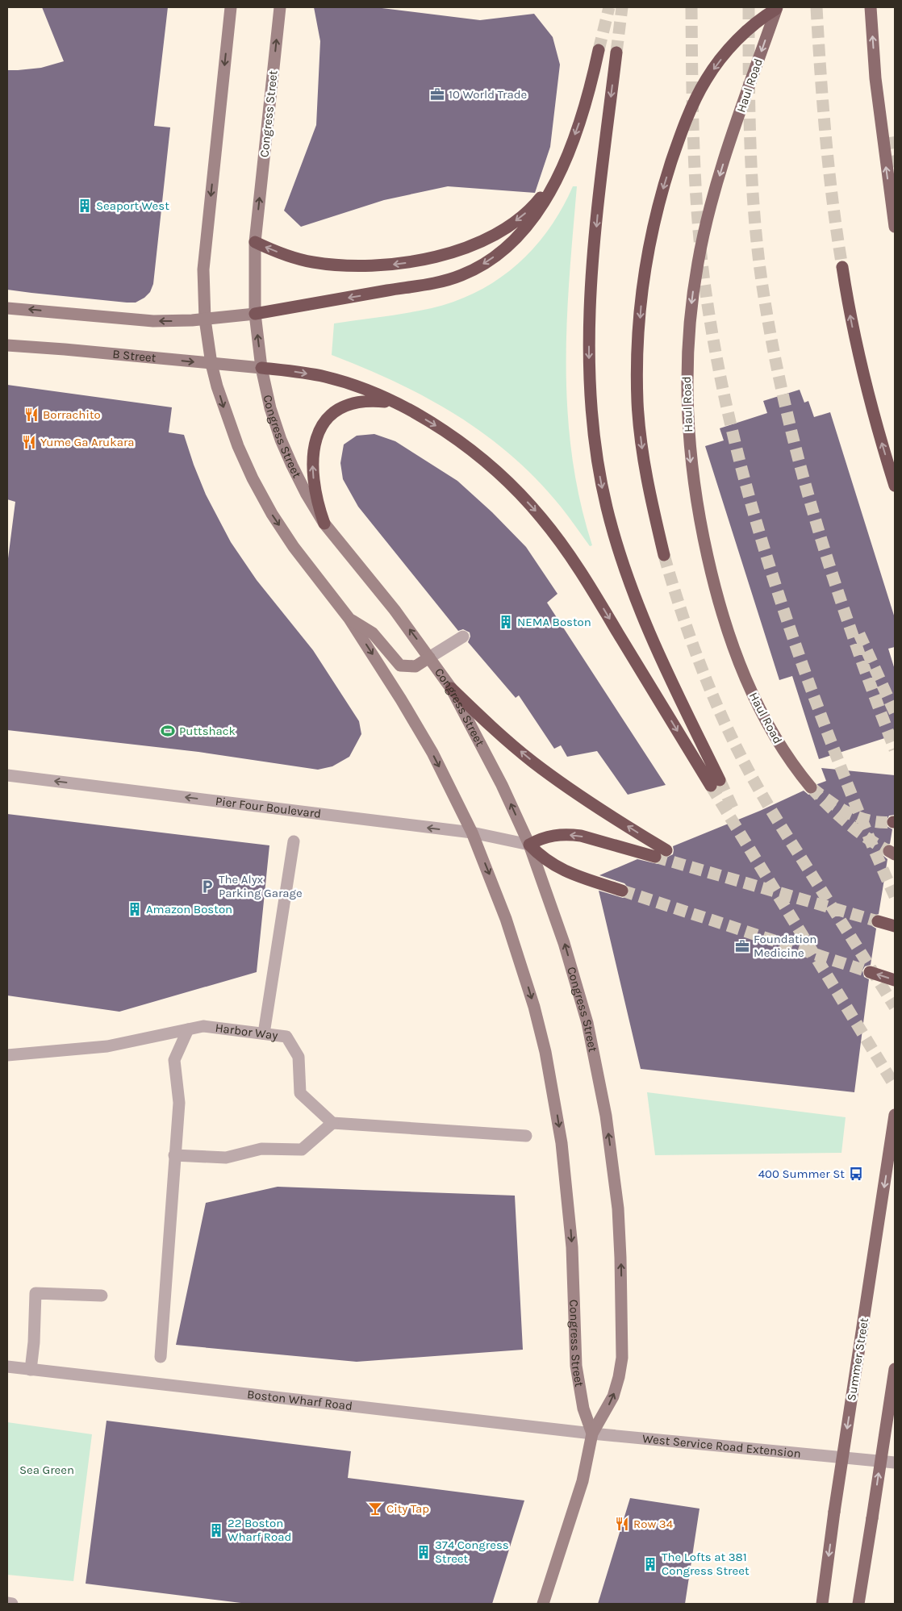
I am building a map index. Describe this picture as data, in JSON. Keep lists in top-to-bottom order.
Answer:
{
  "streets": {
    "main road": [
      "Haul Road",
      "Congress Street",
      "B Street",
      "Summer Street"
    ],
    "street": [
      "Pier Four Boulevard",
      "Harbor Way",
      "Boston Wharf Road",
      "West Service Road Extension"
    ]
  },
  "crossings": [
    ["Congress Street", "B Street"],
    ["Congress Street", "Pier Four Boulevard"],
    ["Congress Street", "Boston Wharf Road"],
    ["Congress Street", "West Service Road Extension"],
    ["Boston Wharf Road", "West Service Road Extension"]
  ],
  "one_way": ["Haul Road", "Pier Four Boulevard"],
  "parks": ["Sea Green"],
  "places": {
    "office": ["10 World Trade", "Foundation Medicine"],
    "building": [
      "Seaport West",
      "NEMA Boston",
      "Amazon Boston",
      "22 Boston Wharf Road",
      "374 Congress Street",
      "The Lofts at 381 Congress Street"
    ],
    "restaurant": ["Borrachito", "Yume Ga Arukara", "Row 34"],
    "sports": ["Puttshack"],
    "parking": ["The Alyx Parking Garage"],
    "bus stop": ["400 Summer St"],
    "bar": ["City Tap"]
  }
}
